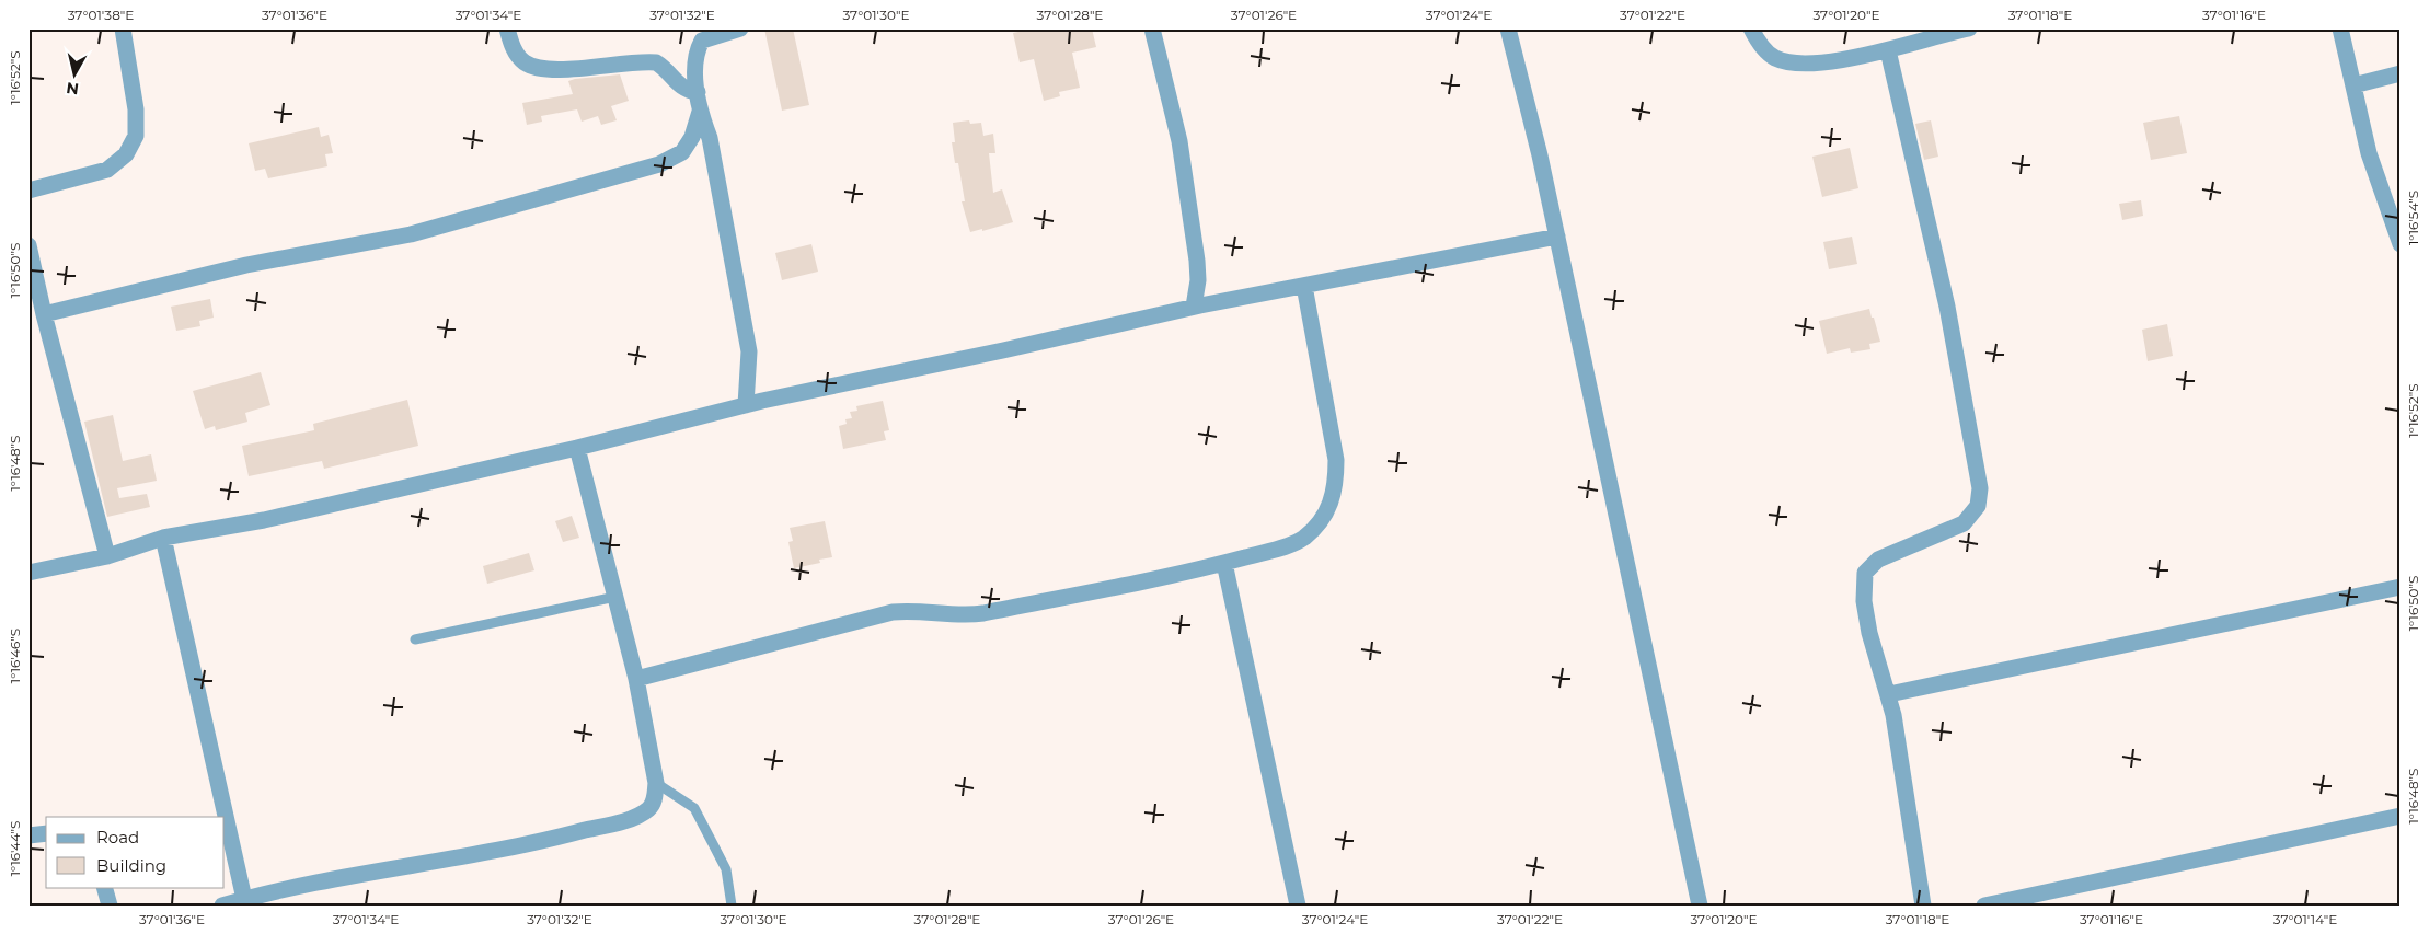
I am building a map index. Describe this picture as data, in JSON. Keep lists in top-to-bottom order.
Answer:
{
  "legend": ["Road", "Building"],
  "north": "bottom",
  "coordinates": [
    "37°01'38\"E",
    "37°01'36\"E",
    "37°01'34\"E",
    "37°01'32\"E",
    "37°01'30\"E",
    "37°01'28\"E",
    "37°01'26\"E",
    "37°01'24\"E",
    "37°01'22\"E",
    "37°01'20\"E",
    "37°01'18\"E",
    "37°01'16\"E",
    "1°16'52\"S",
    "1°16'54\"S",
    "1°16'50\"S",
    "1°16'48\"S",
    "1°16'46\"S",
    "1°16'44\"S",
    "37°01'14\"E"
  ]
}
